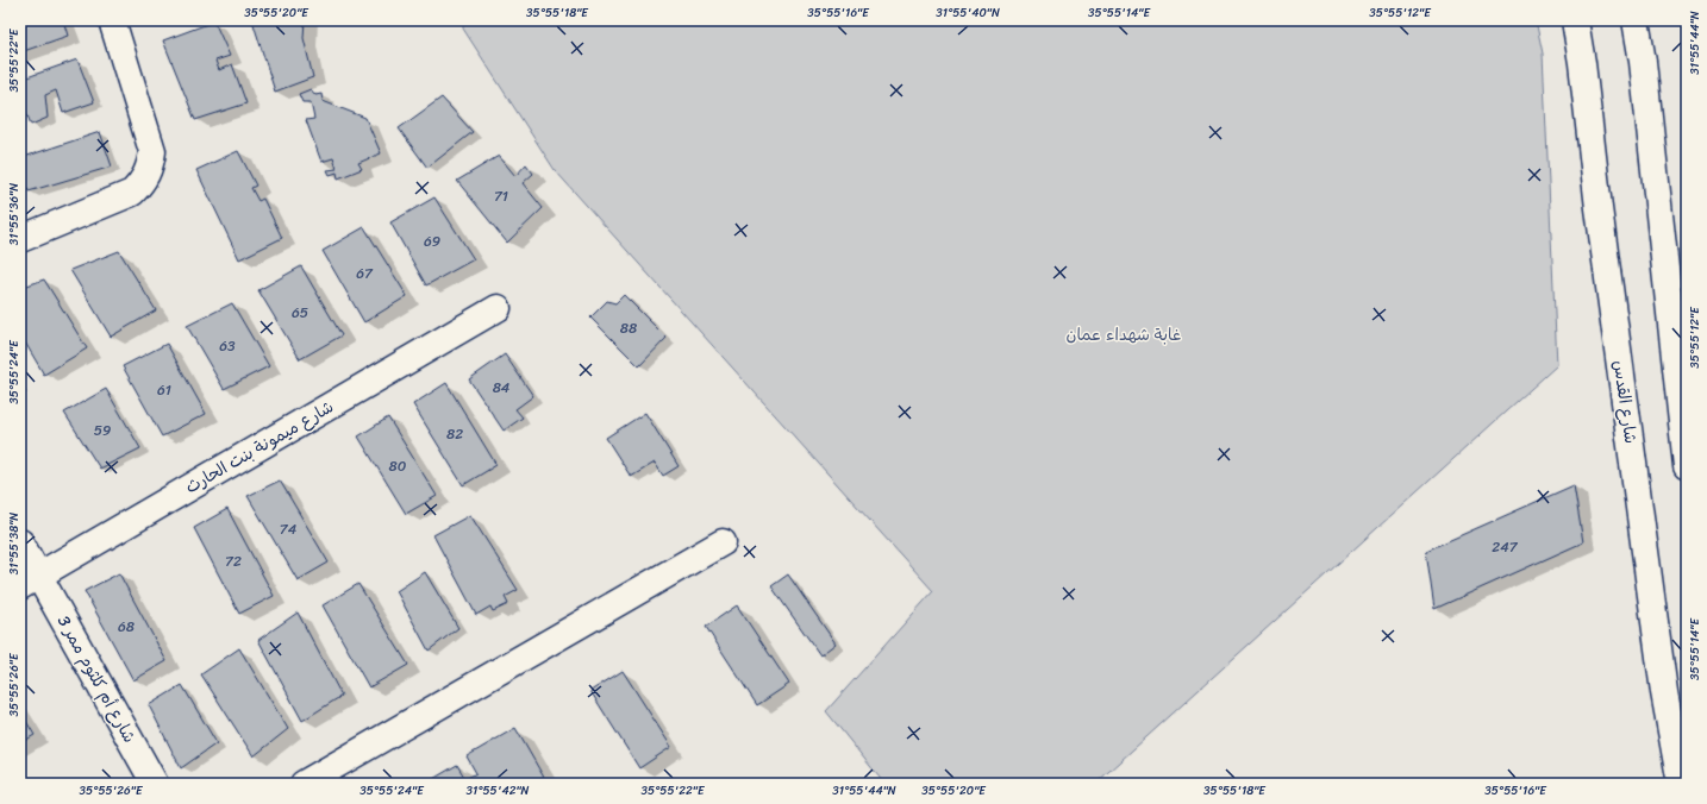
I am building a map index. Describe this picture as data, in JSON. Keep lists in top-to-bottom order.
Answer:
{
  "streets": {
    "main road": ["شارع القدس", "شارع ميمونة بنت الحارث", "شارع أم كلثوم ممر 3"]
  },
  "crossings": [
    ["شارع ميمونة بنت الحارث", "شارع أم كلثوم ممر 3"]
  ],
  "parks": ["غابة شهداء عمان"],
  "house_numbers": [
    "71",
    "69",
    "67",
    "65",
    "88",
    "63",
    "84",
    "61",
    "59",
    "82",
    "80",
    "74",
    "247",
    "72",
    "68"
  ],
  "coordinates": [
    "35°55'20\"E",
    "35°55'18\"E",
    "35°55'16\"E",
    "31°55'40\"N",
    "35°55'14\"E",
    "35°55'12\"E",
    "31°55'44\"N",
    "35°55'22\"E",
    "31°55'36\"N",
    "35°55'24\"E",
    "31°55'38\"N",
    "35°55'26\"E",
    "31°55'42\"N"
  ]
}
